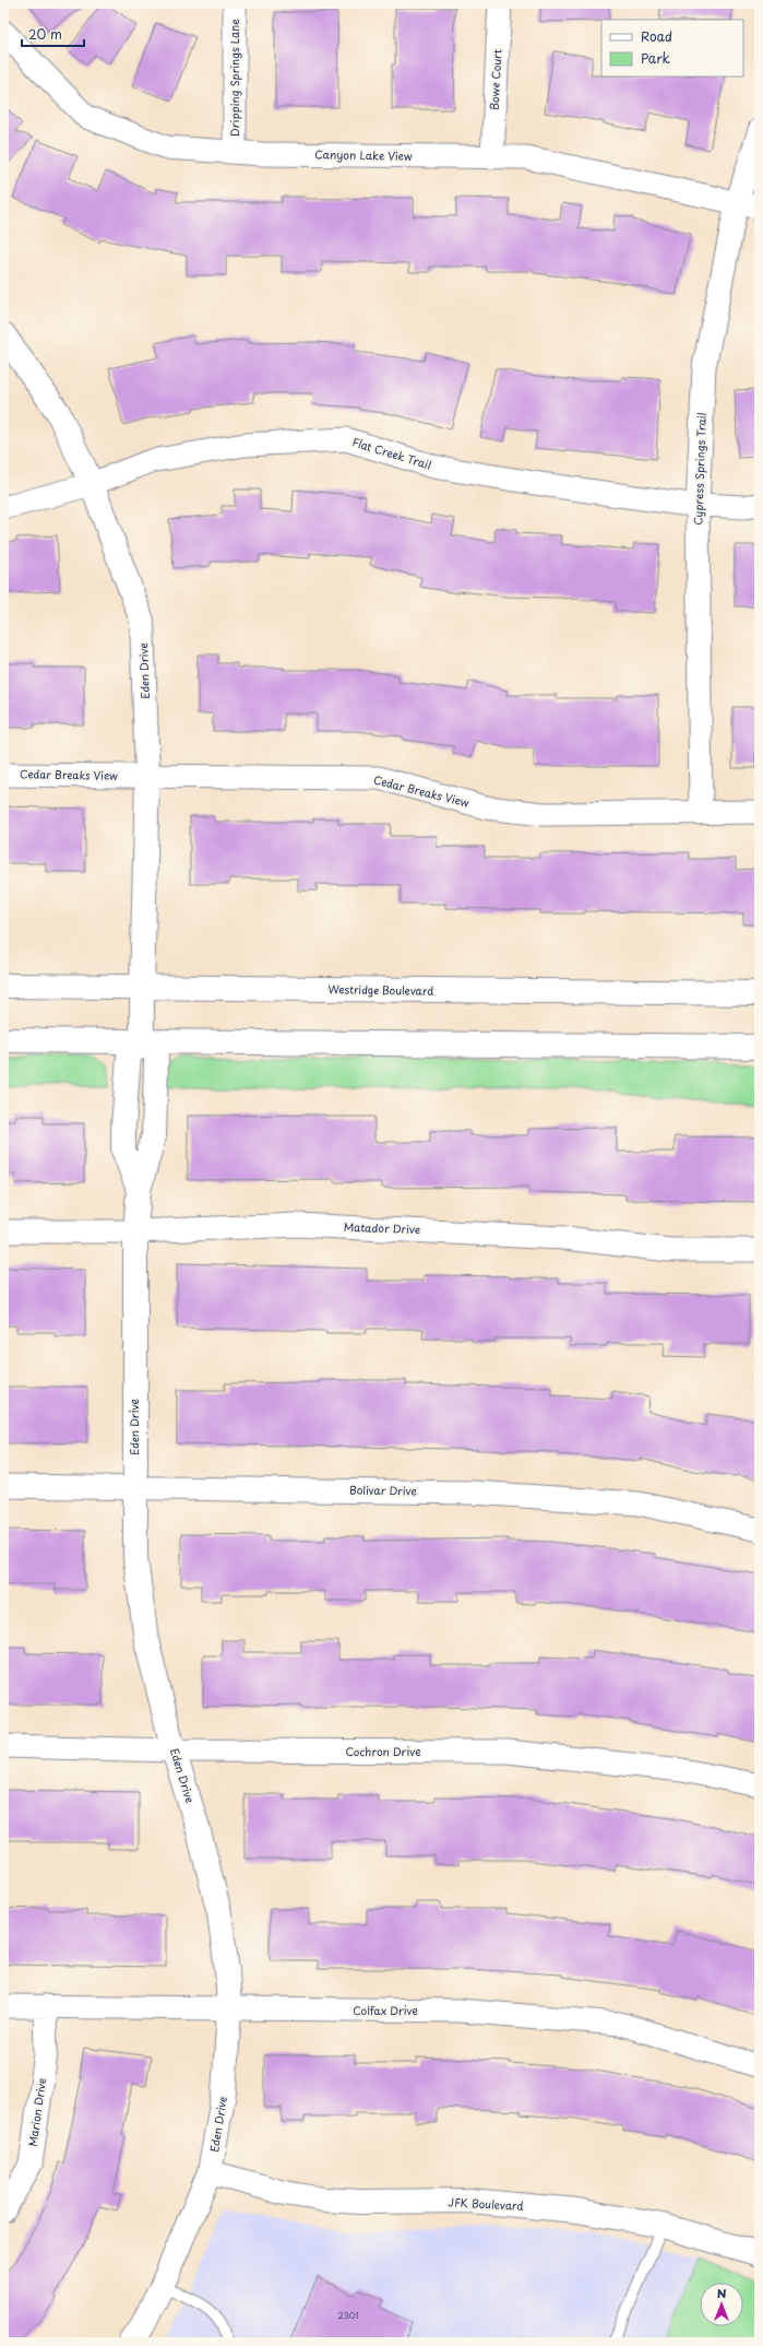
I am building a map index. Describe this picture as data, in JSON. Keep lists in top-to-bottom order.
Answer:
{
  "streets": {
    "street": [
      "Dripping Springs Lane",
      "Bowe Court",
      "Canyon Lake View",
      "Flat Creek Trail",
      "Cypress Springs Trail",
      "Eden Drive",
      "Cedar Breaks View",
      "Westridge Boulevard",
      "Matador Drive",
      "Bolivar Drive",
      "Cochron Drive",
      "Colfax Drive",
      "Marion Drive",
      "JFK Boulevard"
    ]
  },
  "crossings": [
    ["Dripping Springs Lane", "Canyon Lake View"],
    ["Bowe Court", "Canyon Lake View"],
    ["Canyon Lake View", "Cypress Springs Trail"],
    ["Flat Creek Trail", "Cypress Springs Trail"],
    ["Flat Creek Trail", "Eden Drive"],
    ["Cypress Springs Trail", "Cedar Breaks View"],
    ["Eden Drive", "Cedar Breaks View"],
    ["Eden Drive", "Westridge Boulevard"],
    ["Eden Drive", "Matador Drive"],
    ["Eden Drive", "Bolivar Drive"],
    ["Eden Drive", "Cochron Drive"],
    ["Eden Drive", "Colfax Drive"],
    ["Eden Drive", "JFK Boulevard"],
    ["Colfax Drive", "Marion Drive"]
  ],
  "house_numbers": ["2301"],
  "legend": ["Road", "Park"],
  "scale_bar": "20 m",
  "north": "top"
}
